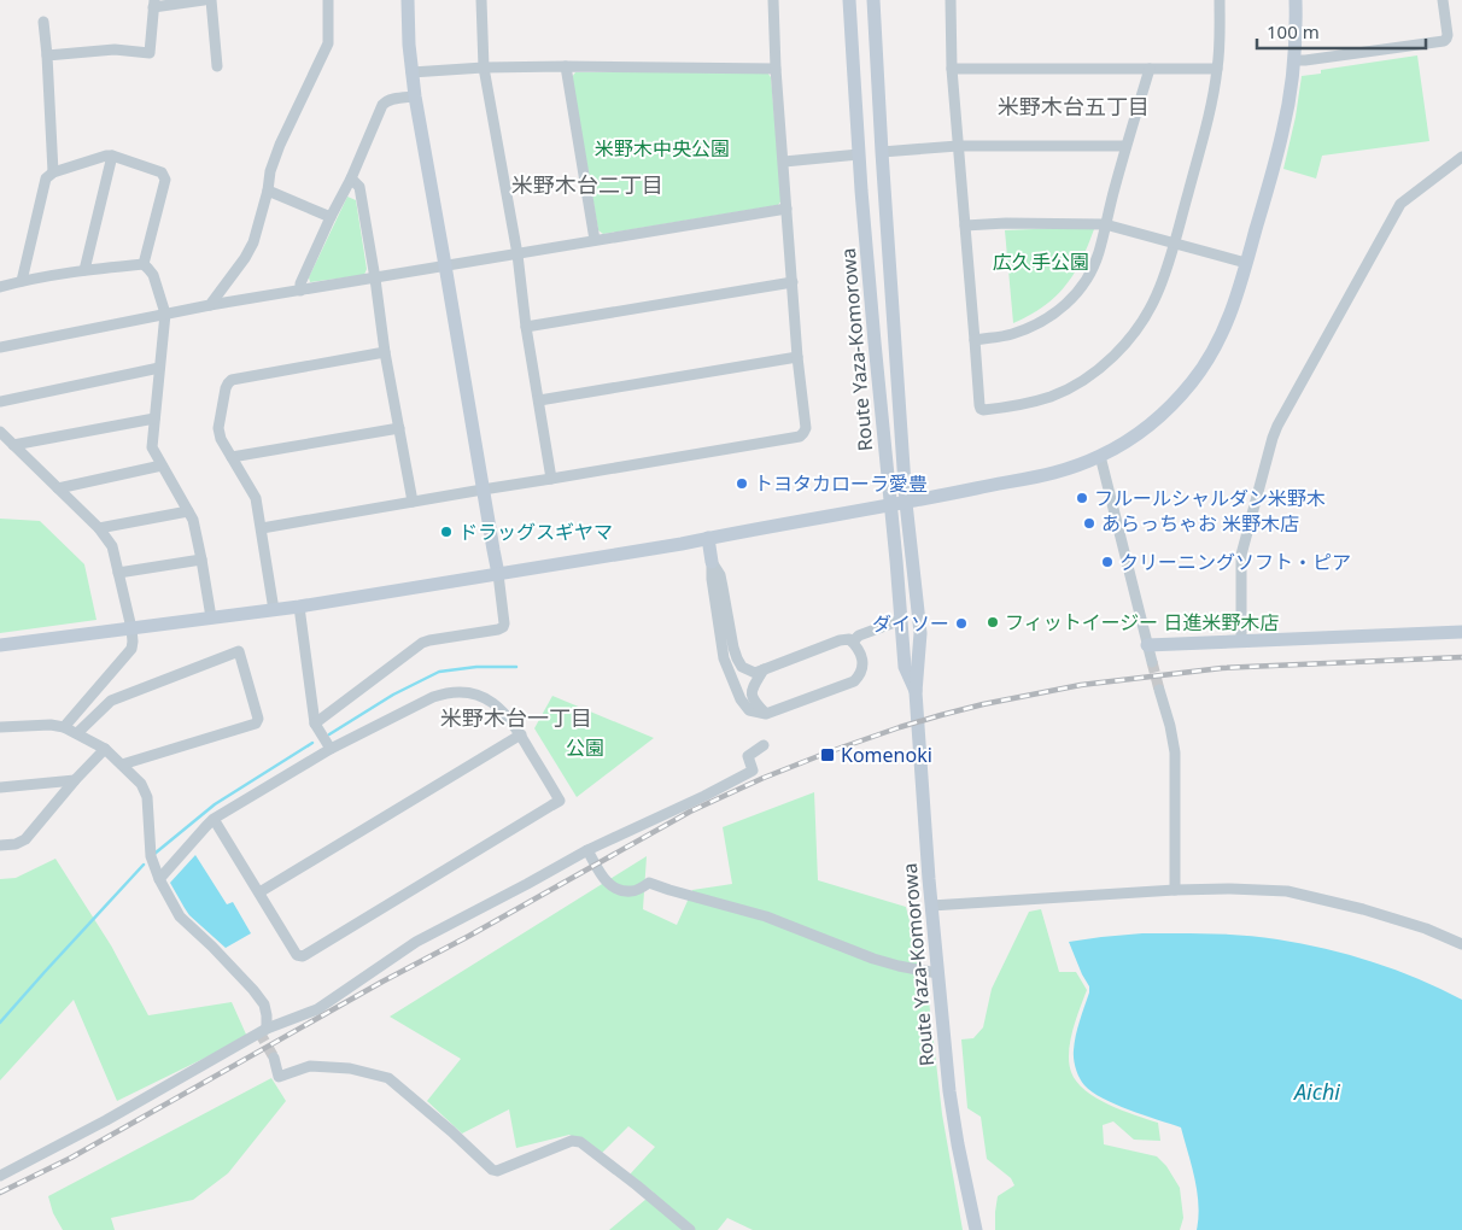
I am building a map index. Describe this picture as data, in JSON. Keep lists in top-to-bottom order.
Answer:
{
  "streets": {
    "street": ["Route Yaza-Komorowa"]
  },
  "districts": ["米野木台五丁目", "米野木台二丁目", "米野木台一丁目"],
  "water": ["Aichi"],
  "parks": ["米野木中央公園", "広久手公園", "公園"],
  "places": {
    "other": [
      "トヨタカローラ愛豊",
      "フルールシャルダン米野木",
      "あらっちゃお 米野木店",
      "ドラッグスギヤマ",
      "クリーニングソフト・ピア",
      "フィットイージー 日進米野木店",
      "ダイソー"
    ],
    "transit": ["Komenoki"]
  },
  "scale_bar": "100 m"
}
